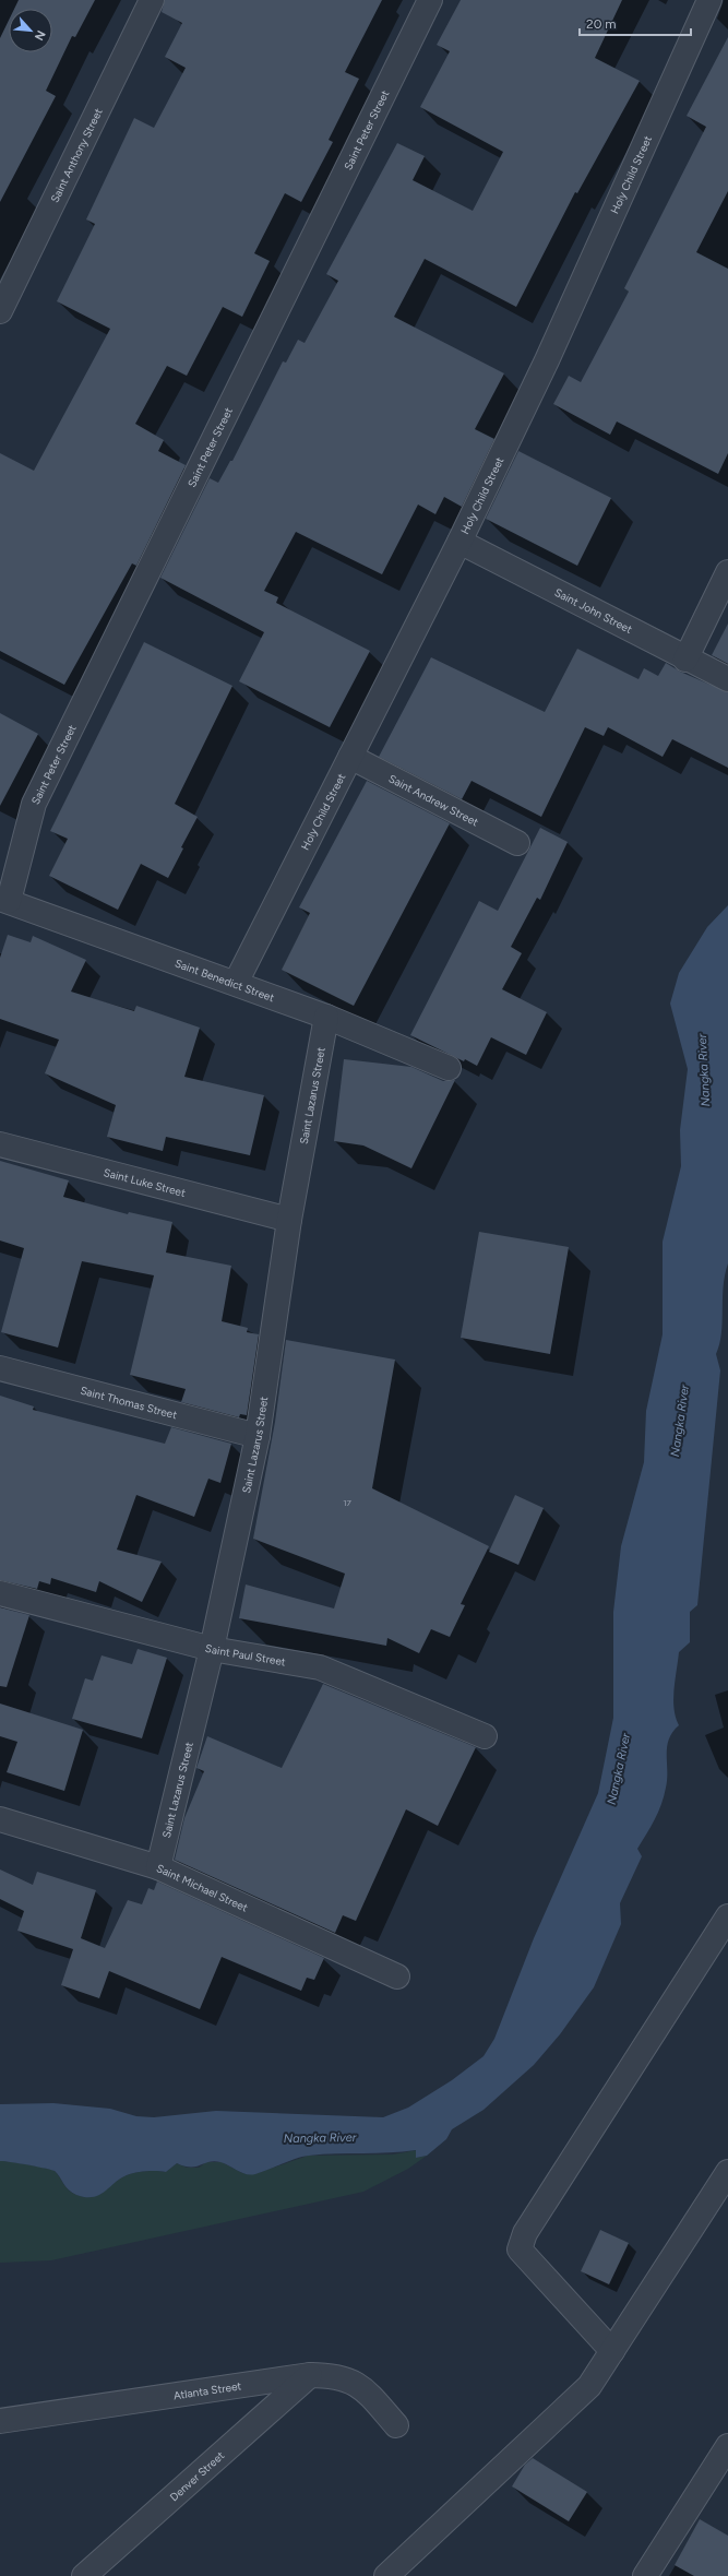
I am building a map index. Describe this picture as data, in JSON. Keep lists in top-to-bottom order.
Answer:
{
  "streets": {
    "street": [
      "Saint Peter Street",
      "Saint Anthony Street",
      "Holy Child Street",
      "Saint John Street",
      "Saint Andrew Street",
      "Saint Benedict Street",
      "Saint Lazarus Street",
      "Saint Luke Street",
      "Saint Thomas Street",
      "Saint Paul Street",
      "Saint Michael Street",
      "Atlanta Street",
      "Denver Street"
    ]
  },
  "crossings": [
    ["Saint Peter Street", "Saint Benedict Street"],
    ["Holy Child Street", "Saint John Street"],
    ["Holy Child Street", "Saint Andrew Street"],
    ["Holy Child Street", "Saint Benedict Street"],
    ["Saint Benedict Street", "Saint Lazarus Street"],
    ["Saint Lazarus Street", "Saint Luke Street"],
    ["Saint Lazarus Street", "Saint Thomas Street"],
    ["Saint Lazarus Street", "Saint Paul Street"],
    ["Saint Lazarus Street", "Saint Michael Street"],
    ["Atlanta Street", "Denver Street"]
  ],
  "water": ["Nangka River"],
  "house_numbers": ["17"],
  "scale_bar": "20 m",
  "north": "bottom right"
}
